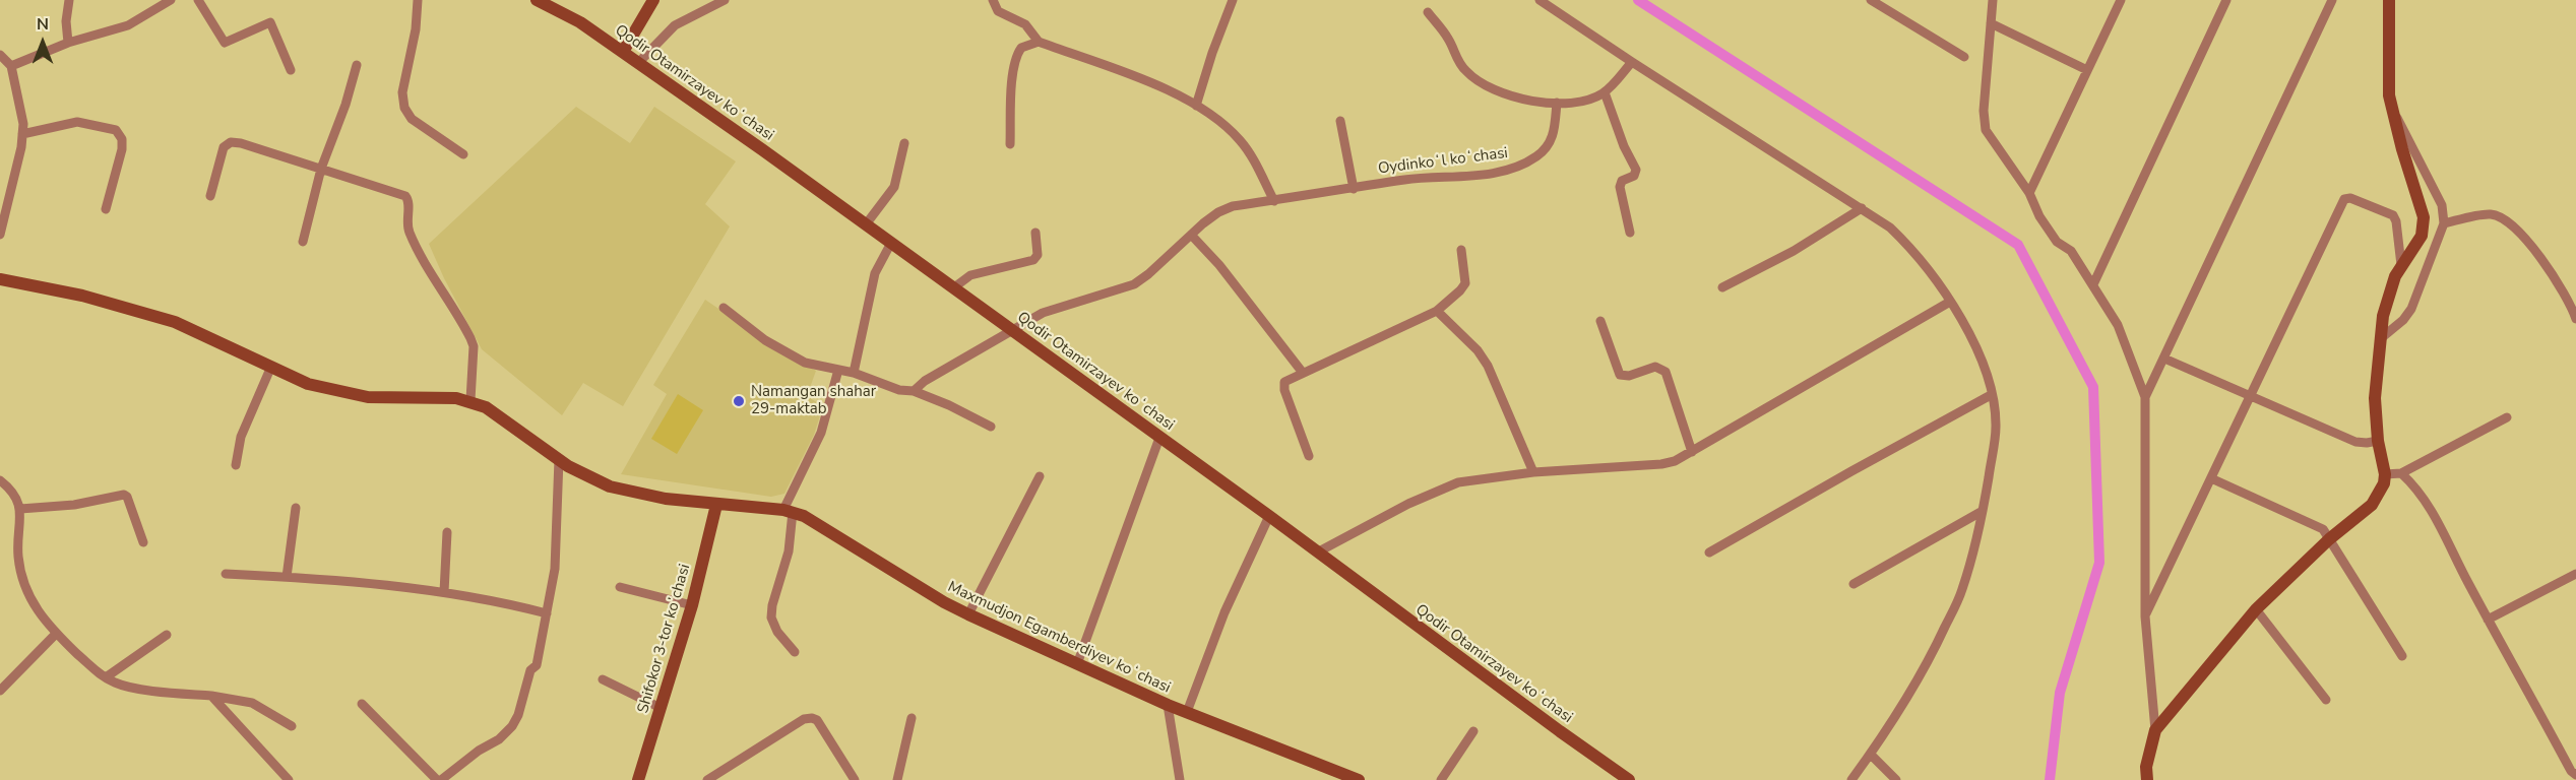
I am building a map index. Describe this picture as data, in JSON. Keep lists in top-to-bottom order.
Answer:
{
  "streets": {
    "street": [
      "Qodir Otamirzayev koʻchasi",
      "Oydinkoʻl koʻchasi",
      "Maxmudjon Egamberdiyev koʻchasi",
      "Shifokor 3-tor koʼchasi"
    ]
  },
  "crossings": [
    ["Qodir Otamirzayev koʻchasi", "Oydinkoʻl koʻchasi"],
    ["Maxmudjon Egamberdiyev koʻchasi", "Shifokor 3-tor koʼchasi"]
  ],
  "places": ["Namangan shahar 29-maktab"],
  "north": "top"
}
